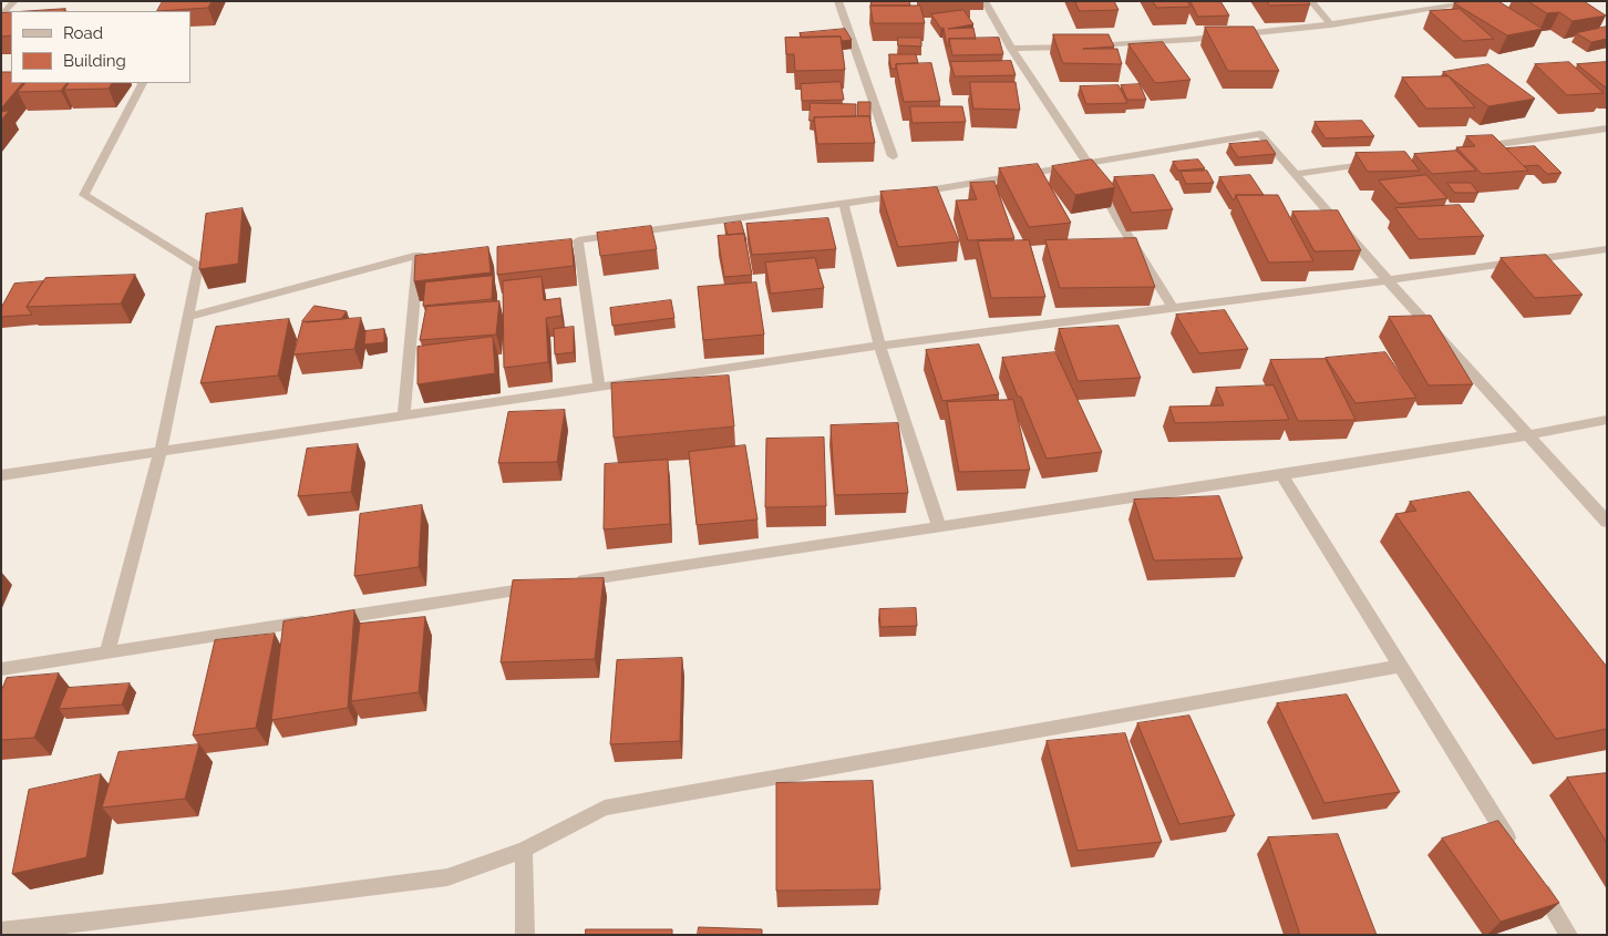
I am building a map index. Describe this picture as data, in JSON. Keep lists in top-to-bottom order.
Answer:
{
  "legend": ["Road", "Building"]
}
